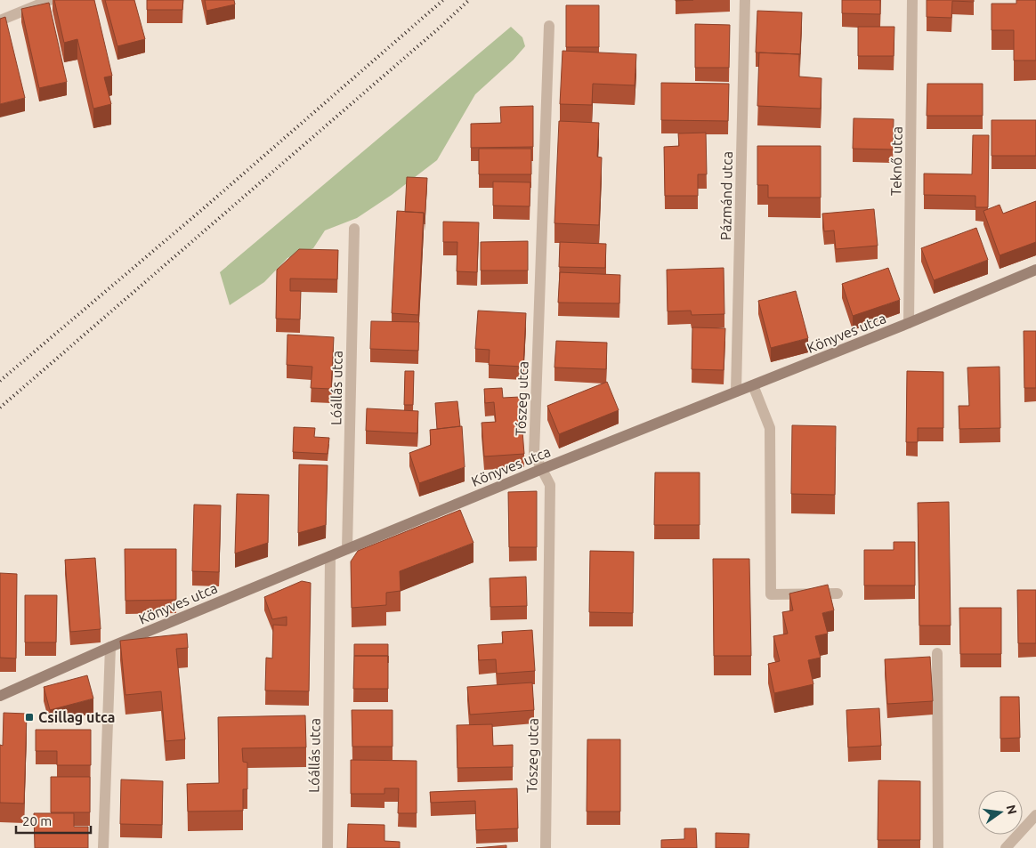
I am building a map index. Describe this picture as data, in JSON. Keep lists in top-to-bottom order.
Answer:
{
  "streets": {
    "street": [
      "Teknő utca",
      "Pázmánd utca",
      "Könyves utca",
      "Lóállás utca",
      "Tószeg utca"
    ]
  },
  "crossings": [
    ["Teknő utca", "Könyves utca"],
    ["Pázmánd utca", "Könyves utca"],
    ["Könyves utca", "Lóállás utca"],
    ["Könyves utca", "Tószeg utca"]
  ],
  "places": {
    "transit": ["Csillag utca"]
  },
  "scale_bar": "20 m",
  "north": "right"
}
